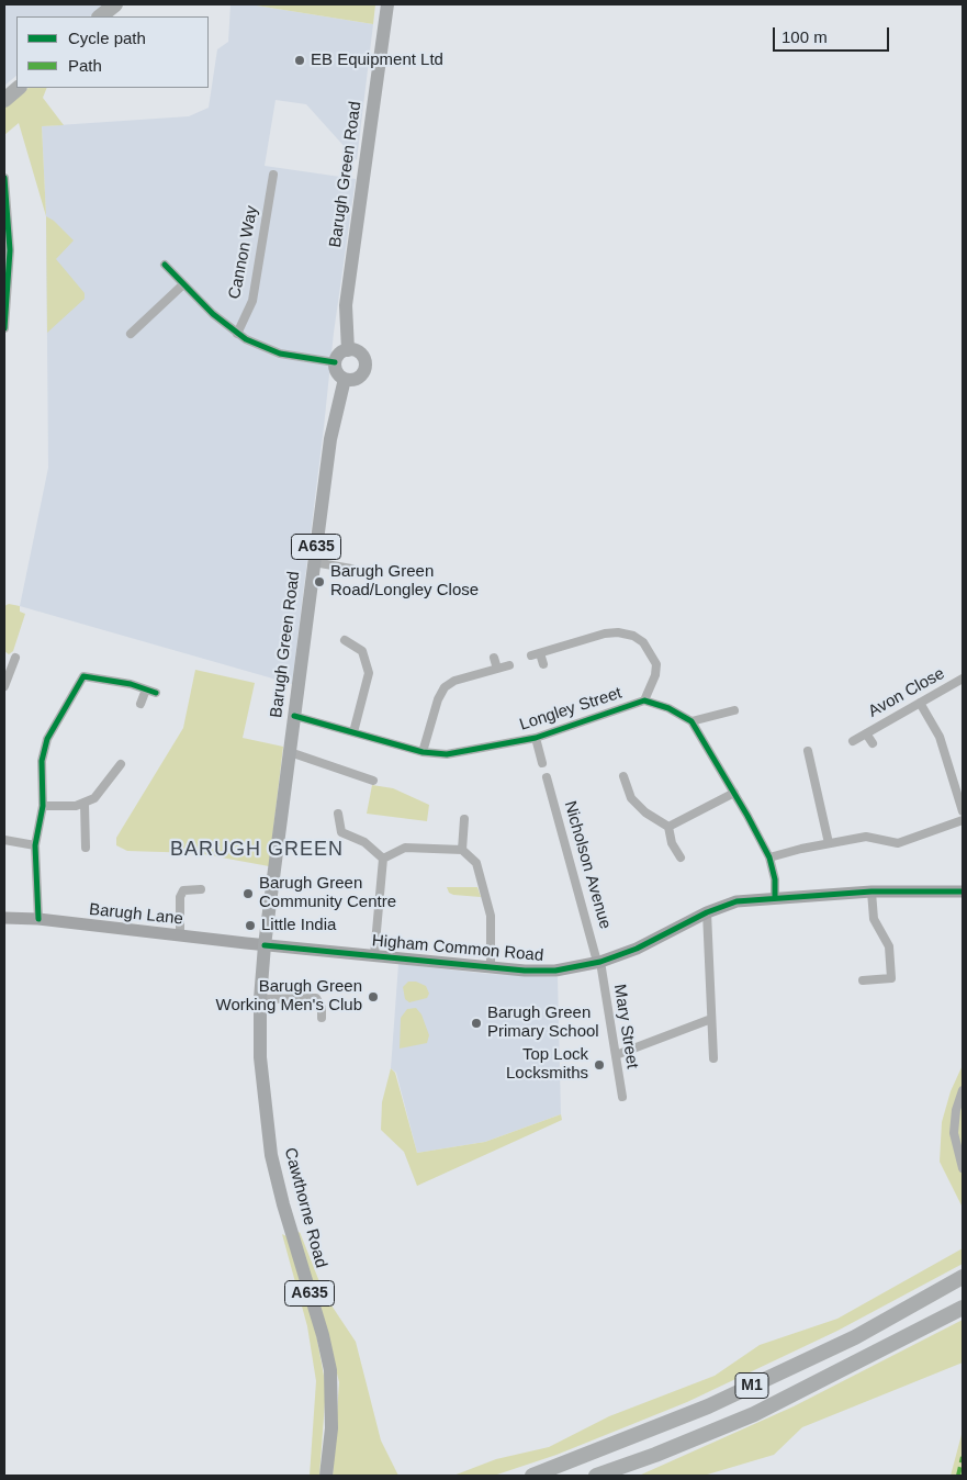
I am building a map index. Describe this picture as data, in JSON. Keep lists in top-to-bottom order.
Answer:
{
  "streets": {
    "highway": ["M1"],
    "main road": ["Barugh Green Road", "A635", "Cawthorne Road"],
    "street": [
      "Cannon Way",
      "Avon Close",
      "Longley Street",
      "Nicholson Avenue",
      "Barugh Lane",
      "Higham Common Road",
      "Mary Street"
    ]
  },
  "crossings": [
    ["Barugh Green Road", "Cannon Way"],
    ["Barugh Green Road", "Longley Street"],
    ["Barugh Green Road", "Barugh Lane"],
    ["Barugh Green Road", "Higham Common Road"],
    ["Barugh Green Road", "Cawthorne Road"],
    ["Longley Street", "Higham Common Road"],
    ["Nicholson Avenue", "Higham Common Road"],
    ["Nicholson Avenue", "Mary Street"],
    ["Barugh Lane", "Higham Common Road"],
    ["Barugh Lane", "Cawthorne Road"],
    ["Higham Common Road", "Mary Street"],
    ["Higham Common Road", "Cawthorne Road"]
  ],
  "districts": ["BARUGH GREEN"],
  "places": [
    "EB Equipment Ltd",
    "Barugh Green Road/Longley Close",
    "Barugh Green Community Centre",
    "Little India",
    "Barugh Green Working Men's Club",
    "Barugh Green Primary School",
    "Top Lock Locksmiths"
  ],
  "legend": ["Cycle path", "Path"],
  "scale_bar": "100 m"
}
